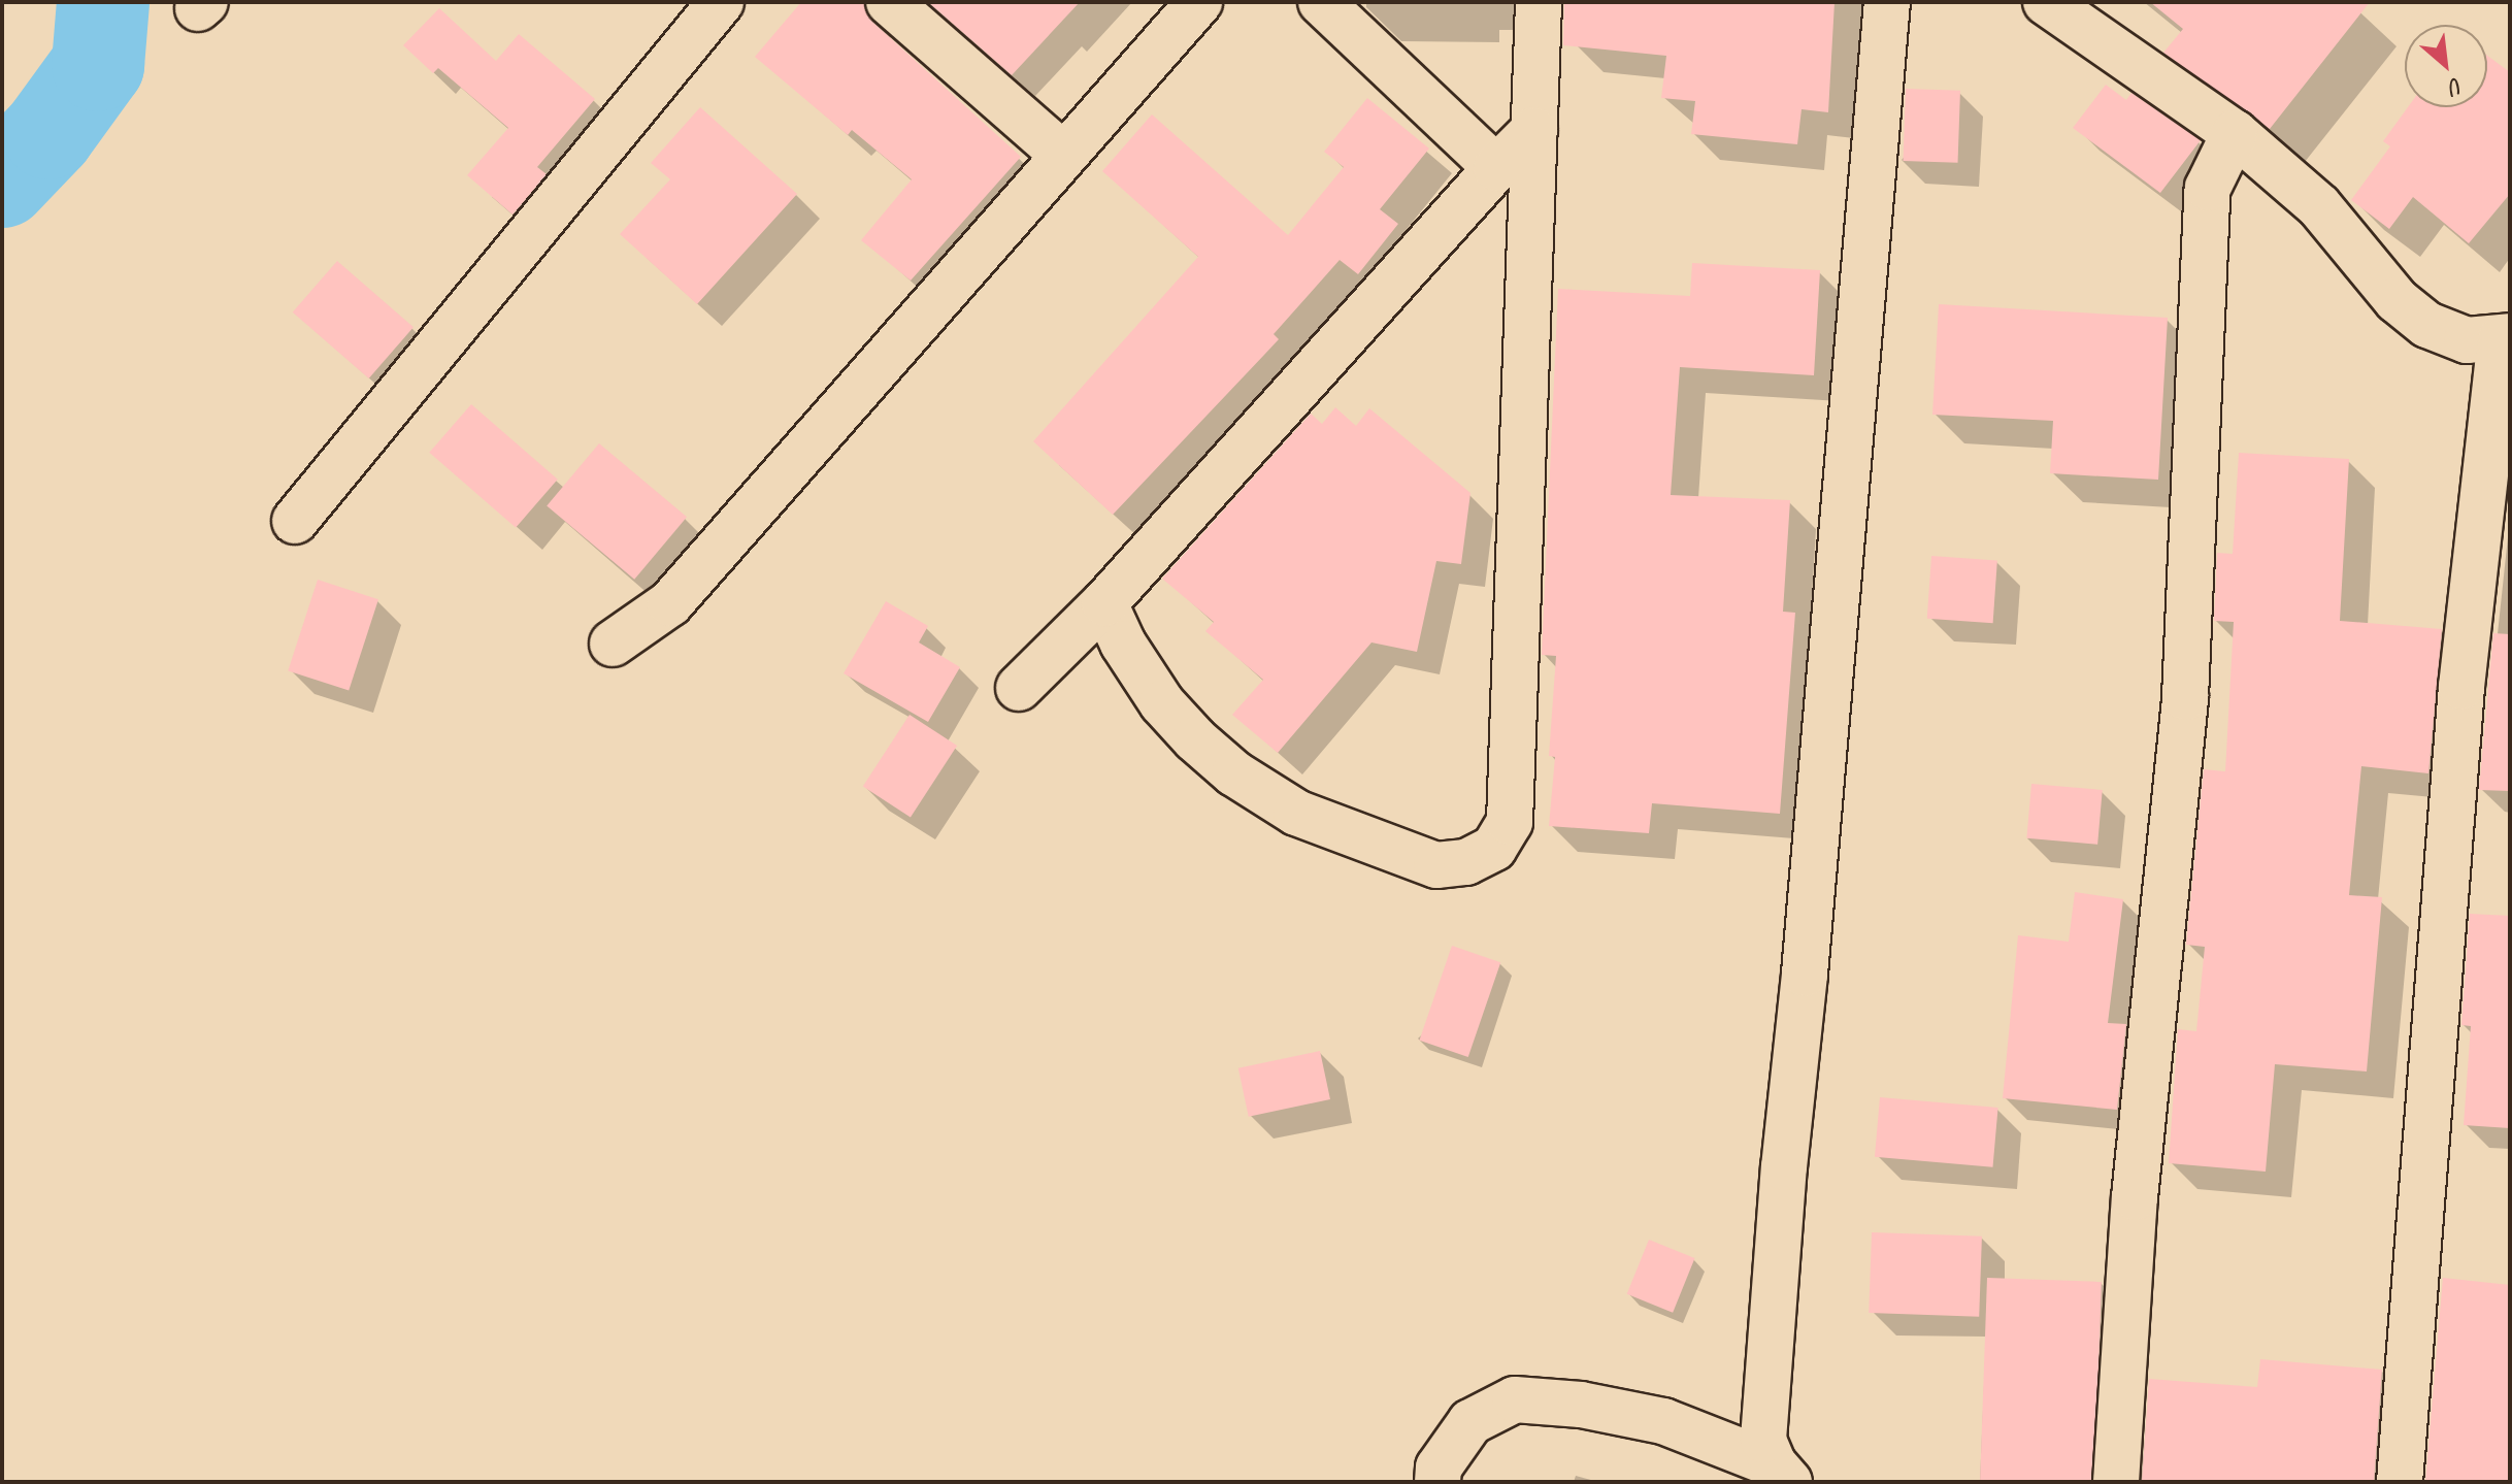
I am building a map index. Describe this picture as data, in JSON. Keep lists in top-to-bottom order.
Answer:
{
  "north": "bottom right"
}
